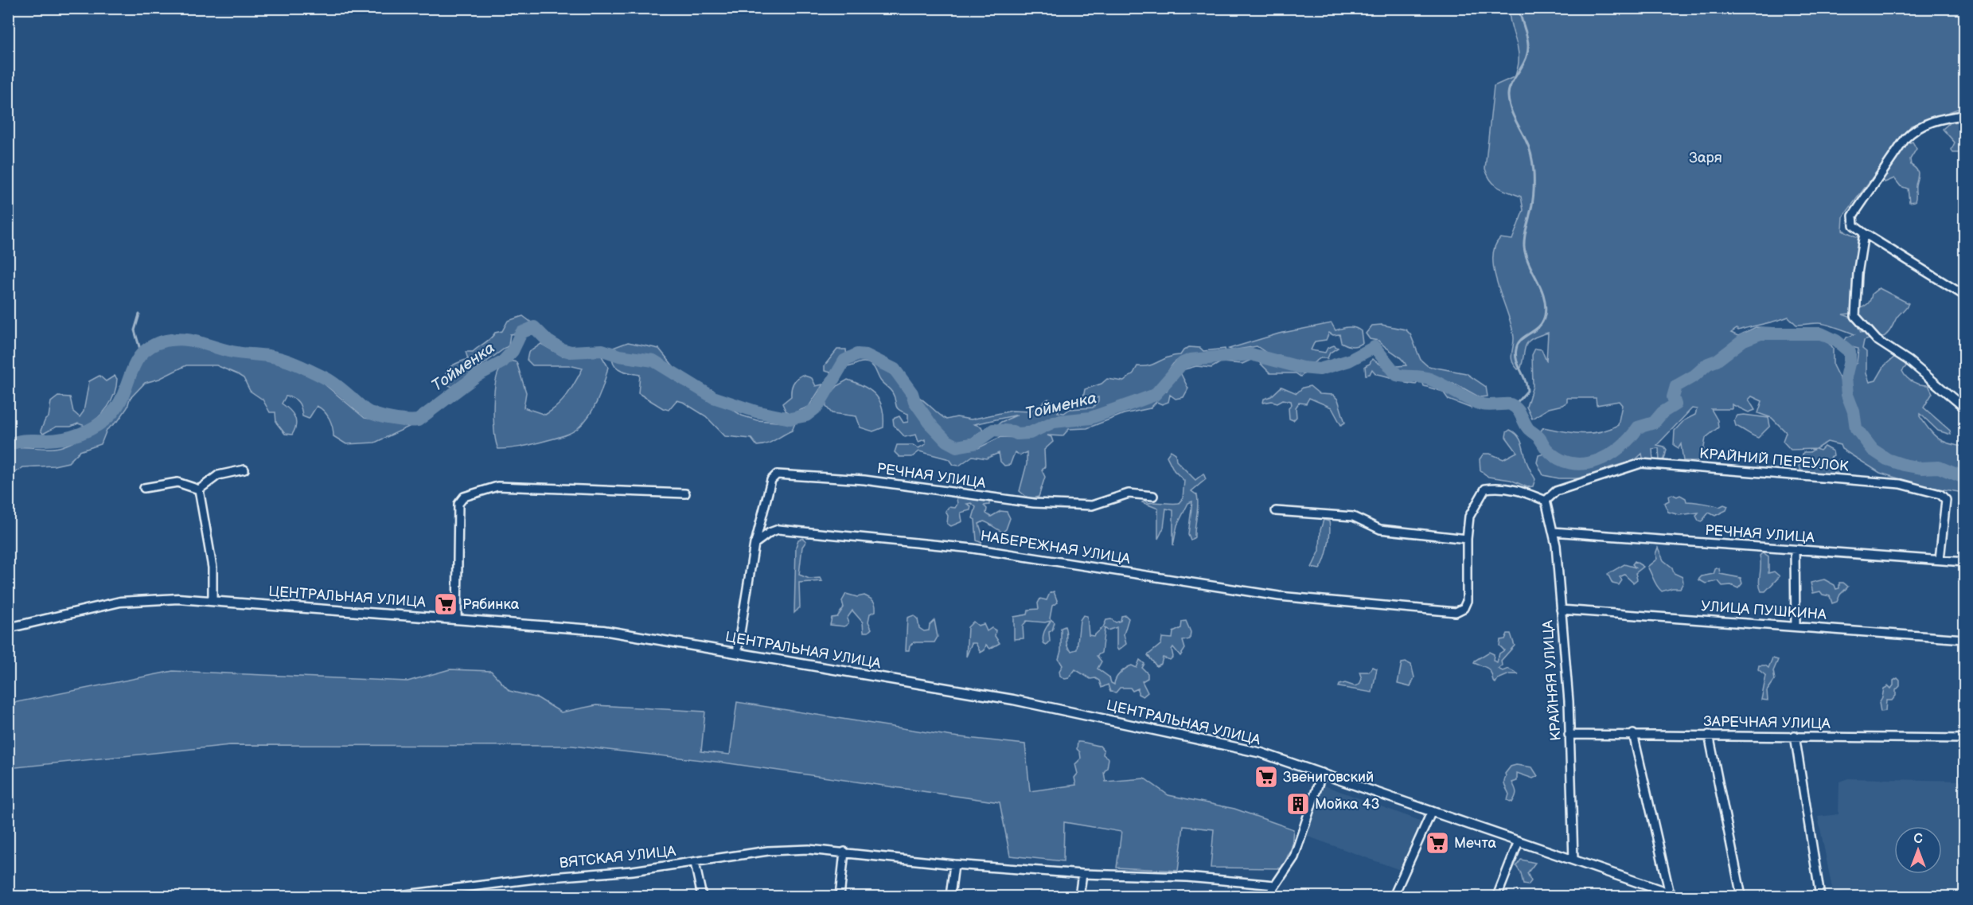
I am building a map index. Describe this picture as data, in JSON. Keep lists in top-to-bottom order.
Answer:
{
  "streets": {
    "street": [
      "КРАЙНИЙ ПЕРЕУЛОК",
      "РЕЧНАЯ УЛИЦА",
      "НАБЕРЕЖНАЯ УЛИЦА",
      "ЦЕНТРАЛЬНАЯ УЛИЦА",
      "УЛИЦА ПУШКИНА",
      "КРАЙНЯЯ УЛИЦА",
      "ЗАРЕЧНАЯ УЛИЦА",
      "ВЯТСКАЯ УЛИЦА"
    ]
  },
  "crossings": [
    ["КРАЙНИЙ ПЕРЕУЛОК", "РЕЧНАЯ УЛИЦА"],
    ["КРАЙНИЙ ПЕРЕУЛОК", "КРАЙНЯЯ УЛИЦА"],
    ["РЕЧНАЯ УЛИЦА", "НАБЕРЕЖНАЯ УЛИЦА"],
    ["РЕЧНАЯ УЛИЦА", "КРАЙНЯЯ УЛИЦА"],
    ["ЦЕНТРАЛЬНАЯ УЛИЦА", "КРАЙНЯЯ УЛИЦА"],
    ["УЛИЦА ПУШКИНА", "КРАЙНЯЯ УЛИЦА"],
    ["КРАЙНЯЯ УЛИЦА", "ЗАРЕЧНАЯ УЛИЦА"]
  ],
  "water": ["Тойменка"],
  "parks": ["Заря"],
  "places": {
    "supermarket": ["Рябинка", "Звениговский", "Мечта"],
    "building": ["Мойка 43"]
  },
  "north": "top"
}
